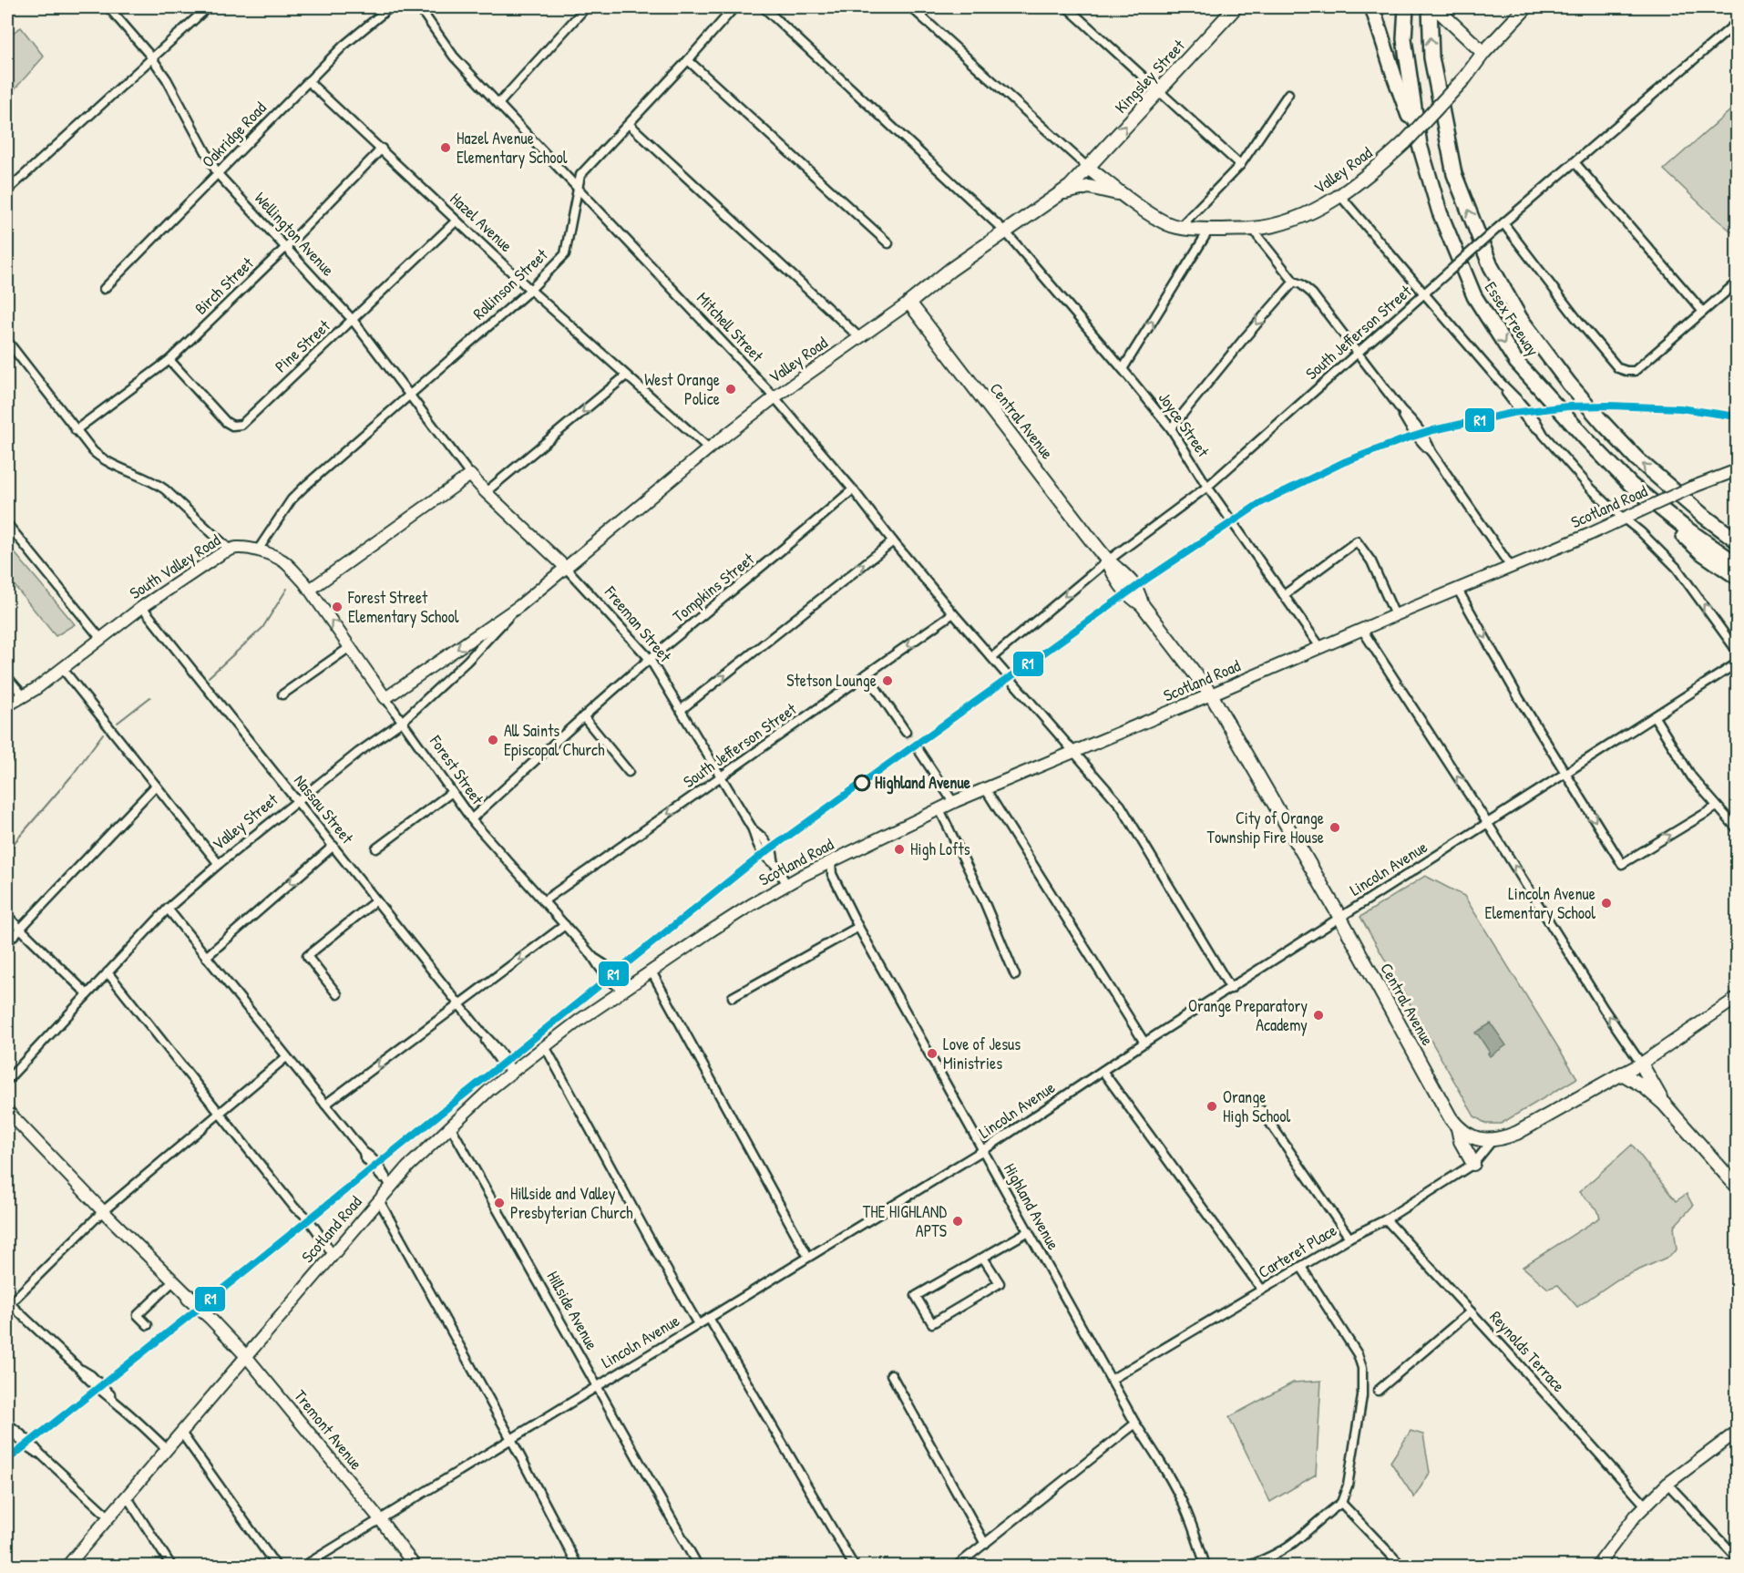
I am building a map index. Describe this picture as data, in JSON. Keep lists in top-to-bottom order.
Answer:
{
  "streets": {
    "highway": ["Essex Freeway"],
    "main road": [
      "Kingsley Street",
      "Valley Road",
      "Central Avenue",
      "Scotland Road",
      "South Valley Road",
      "Freeman Street",
      "Forest Street",
      "Valley Street",
      "Tremont Avenue"
    ],
    "street": [
      "Oakridge Road",
      "Hazel Avenue",
      "Wellington Avenue",
      "Rollinson Street",
      "Birch Street",
      "Mitchell Street",
      "South Jefferson Street",
      "Pine Street",
      "Joyce Street",
      "Tompkins Street",
      "Nassau Street",
      "Lincoln Avenue",
      "Highland Avenue",
      "Carteret Place",
      "Hillside Avenue",
      "Reynolds Terrace"
    ]
  },
  "crossings": [
    ["Kingsley Street", "Valley Road"],
    ["Oakridge Road", "Hazel Avenue"],
    ["Oakridge Road", "Wellington Avenue"],
    ["Valley Road", "Hazel Avenue"],
    ["Valley Road", "Mitchell Street"],
    ["Valley Road", "Central Avenue"],
    ["Valley Road", "Joyce Street"],
    ["Valley Road", "Freeman Street"],
    ["Valley Road", "Valley Street"],
    ["Hazel Avenue", "Rollinson Street"],
    ["Hazel Avenue", "Birch Street"],
    ["Hazel Avenue", "Pine Street"],
    ["Wellington Avenue", "Rollinson Street"],
    ["Wellington Avenue", "Birch Street"],
    ["Wellington Avenue", "Pine Street"],
    ["Wellington Avenue", "Freeman Street"],
    ["Rollinson Street", "Mitchell Street"],
    ["Rollinson Street", "South Valley Road"],
    ["Birch Street", "Pine Street"],
    ["Mitchell Street", "South Jefferson Street"],
    ["Mitchell Street", "Scotland Road"],
    ["Mitchell Street", "Tompkins Street"],
    ["Mitchell Street", "Lincoln Avenue"],
    ["South Jefferson Street", "Central Avenue"],
    ["South Jefferson Street", "Joyce Street"],
    ["South Jefferson Street", "Freeman Street"],
    ["South Jefferson Street", "Forest Street"],
    ["Central Avenue", "Scotland Road"],
    ["Central Avenue", "Lincoln Avenue"],
    ["Central Avenue", "Carteret Place"],
    ["Joyce Street", "Scotland Road"],
    ["Scotland Road", "Freeman Street"],
    ["Scotland Road", "Forest Street"],
    ["Scotland Road", "Nassau Street"],
    ["Scotland Road", "Highland Avenue"],
    ["Scotland Road", "Hillside Avenue"],
    ["Scotland Road", "Tremont Avenue"],
    ["South Valley Road", "Forest Street"],
    ["South Valley Road", "Nassau Street"],
    ["Tompkins Street", "Freeman Street"],
    ["Tompkins Street", "Forest Street"],
    ["Freeman Street", "Valley Street"],
    ["Forest Street", "Valley Street"],
    ["Nassau Street", "Valley Street"],
    ["Lincoln Avenue", "Highland Avenue"],
    ["Lincoln Avenue", "Hillside Avenue"],
    ["Lincoln Avenue", "Tremont Avenue"],
    ["Highland Avenue", "Carteret Place"],
    ["Carteret Place", "Reynolds Terrace"]
  ],
  "one_way": ["Kingsley Street"],
  "places": [
    "Hazel Avenue Elementary School",
    "West Orange Police",
    "Forest Street Elementary School",
    "Stetson Lounge",
    "All Saints Episcopal Church",
    "Highland Avenue",
    "City of Orange Township Fire House",
    "High Lofts",
    "Lincoln Avenue Elementary School",
    "Orange Preparatory Academy",
    "Love of Jesus Ministries",
    "Orange High School",
    "Hillside and Valley Presbyterian Church",
    "THE HIGHLAND APTS"
  ],
  "lines": ["transit line R1"]
}
